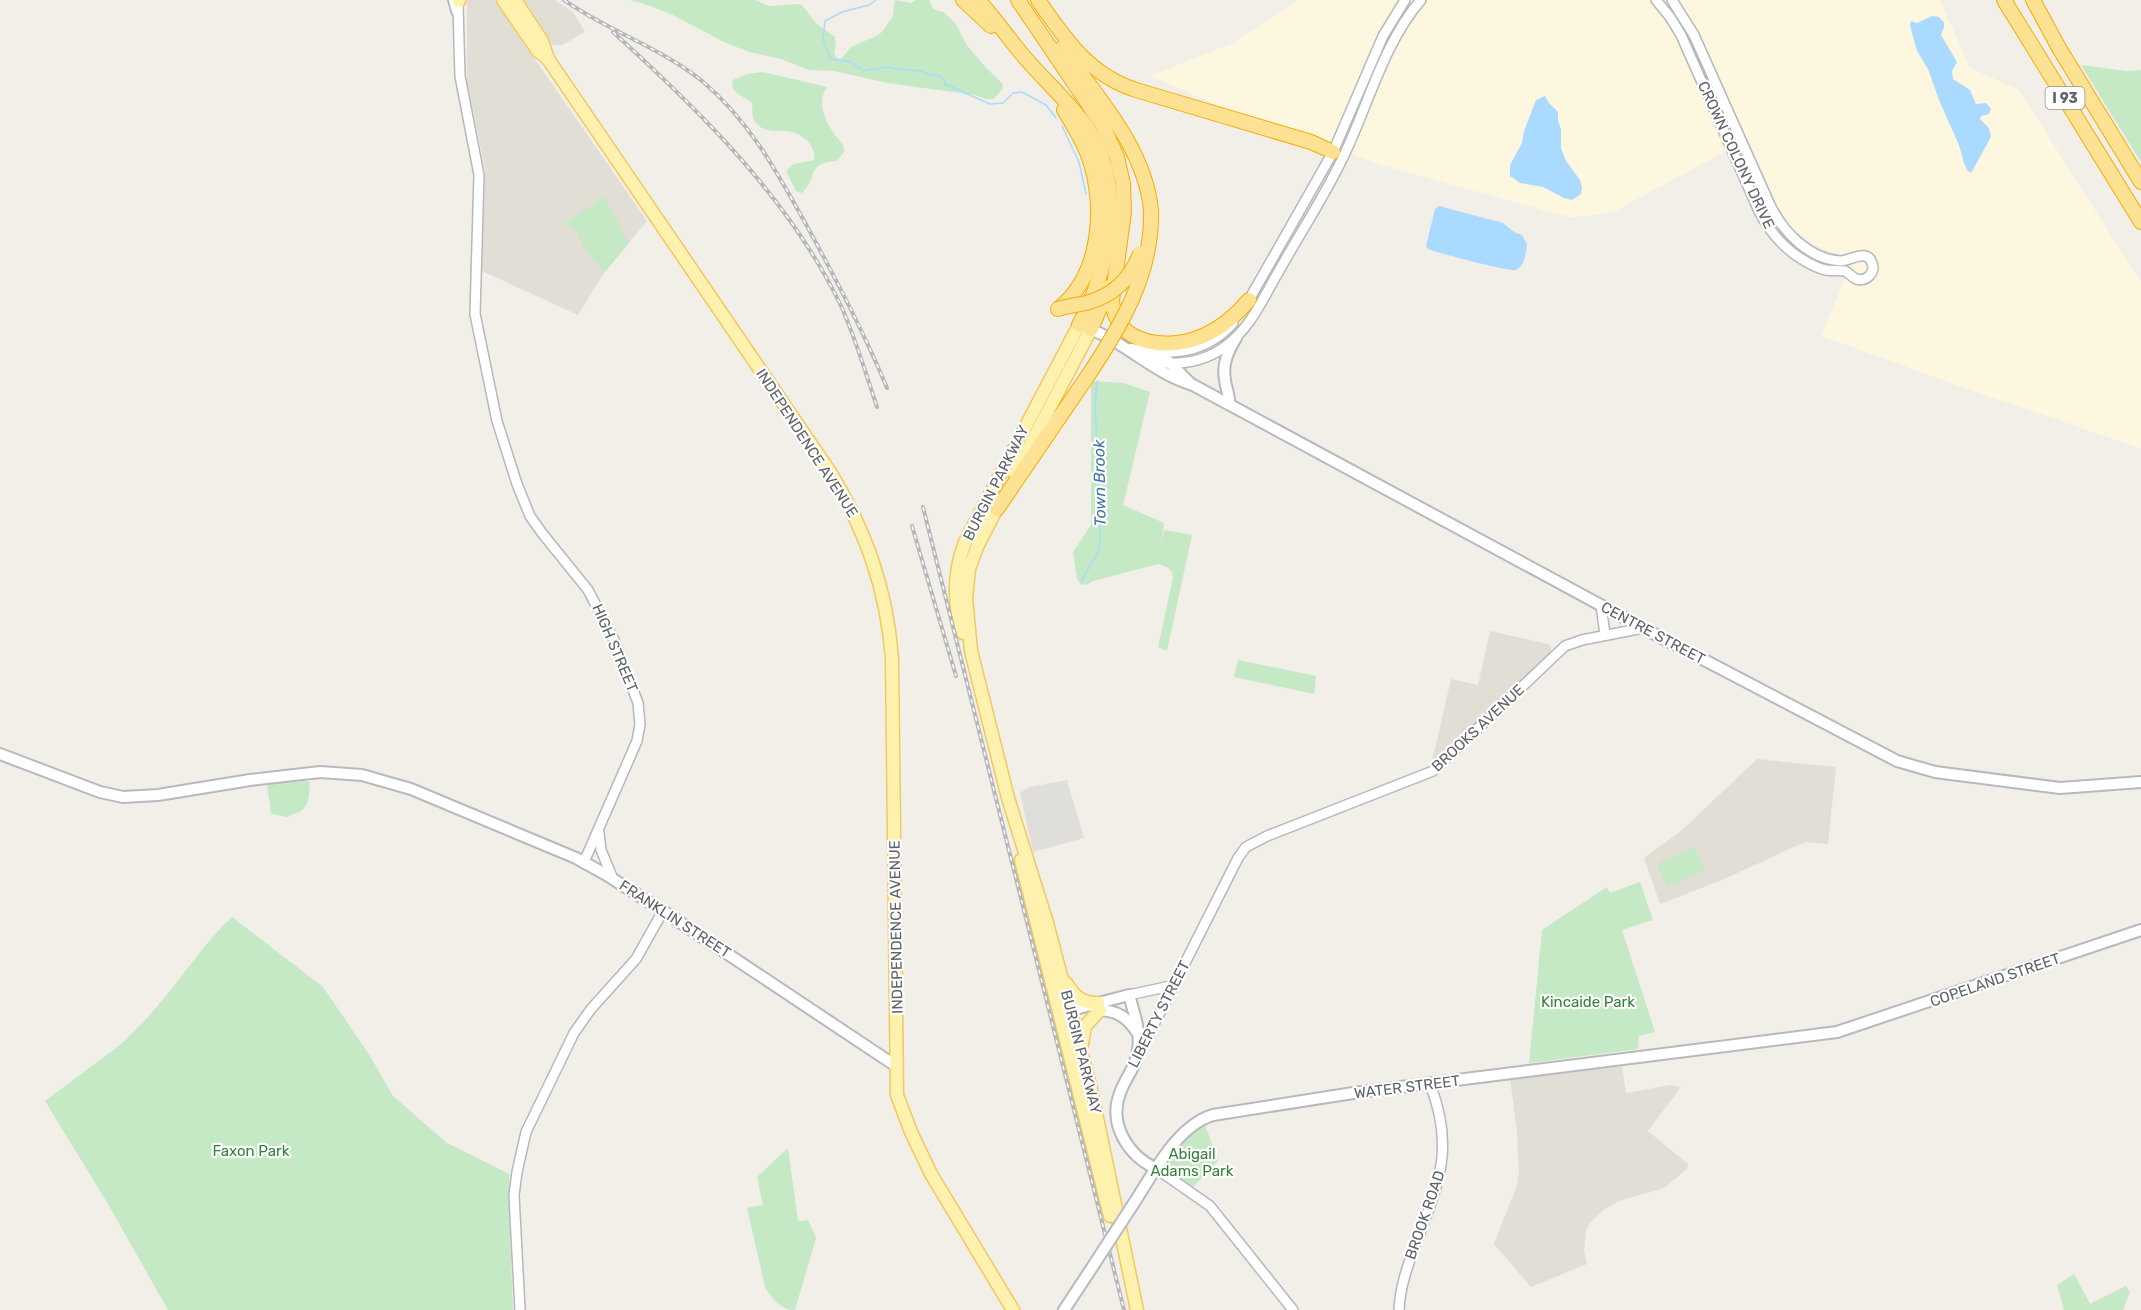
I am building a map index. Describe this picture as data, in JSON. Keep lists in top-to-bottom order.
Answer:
{
  "streets": {
    "highway": ["I 93"],
    "main road": [
      "INDEPENDENCE AVENUE",
      "BURGIN PARKWAY",
      "CENTRE STREET",
      "FRANKLIN STREET",
      "COPELAND STREET",
      "LIBERTY STREET",
      "WATER STREET"
    ],
    "street": [
      "CROWN COLONY DRIVE",
      "HIGH STREET",
      "BROOKS AVENUE",
      "BROOK ROAD"
    ]
  },
  "crossings": [
    ["INDEPENDENCE AVENUE", "FRANKLIN STREET"],
    ["BURGIN PARKWAY", "CENTRE STREET"],
    ["CENTRE STREET", "BROOKS AVENUE"],
    ["HIGH STREET", "FRANKLIN STREET"],
    ["BROOKS AVENUE", "LIBERTY STREET"],
    ["COPELAND STREET", "WATER STREET"],
    ["LIBERTY STREET", "WATER STREET"],
    ["WATER STREET", "BROOK ROAD"]
  ],
  "water": ["Town Brook"],
  "parks": ["Kincaide Park", "Faxon Park", "Abigail Adams Park"]
}
